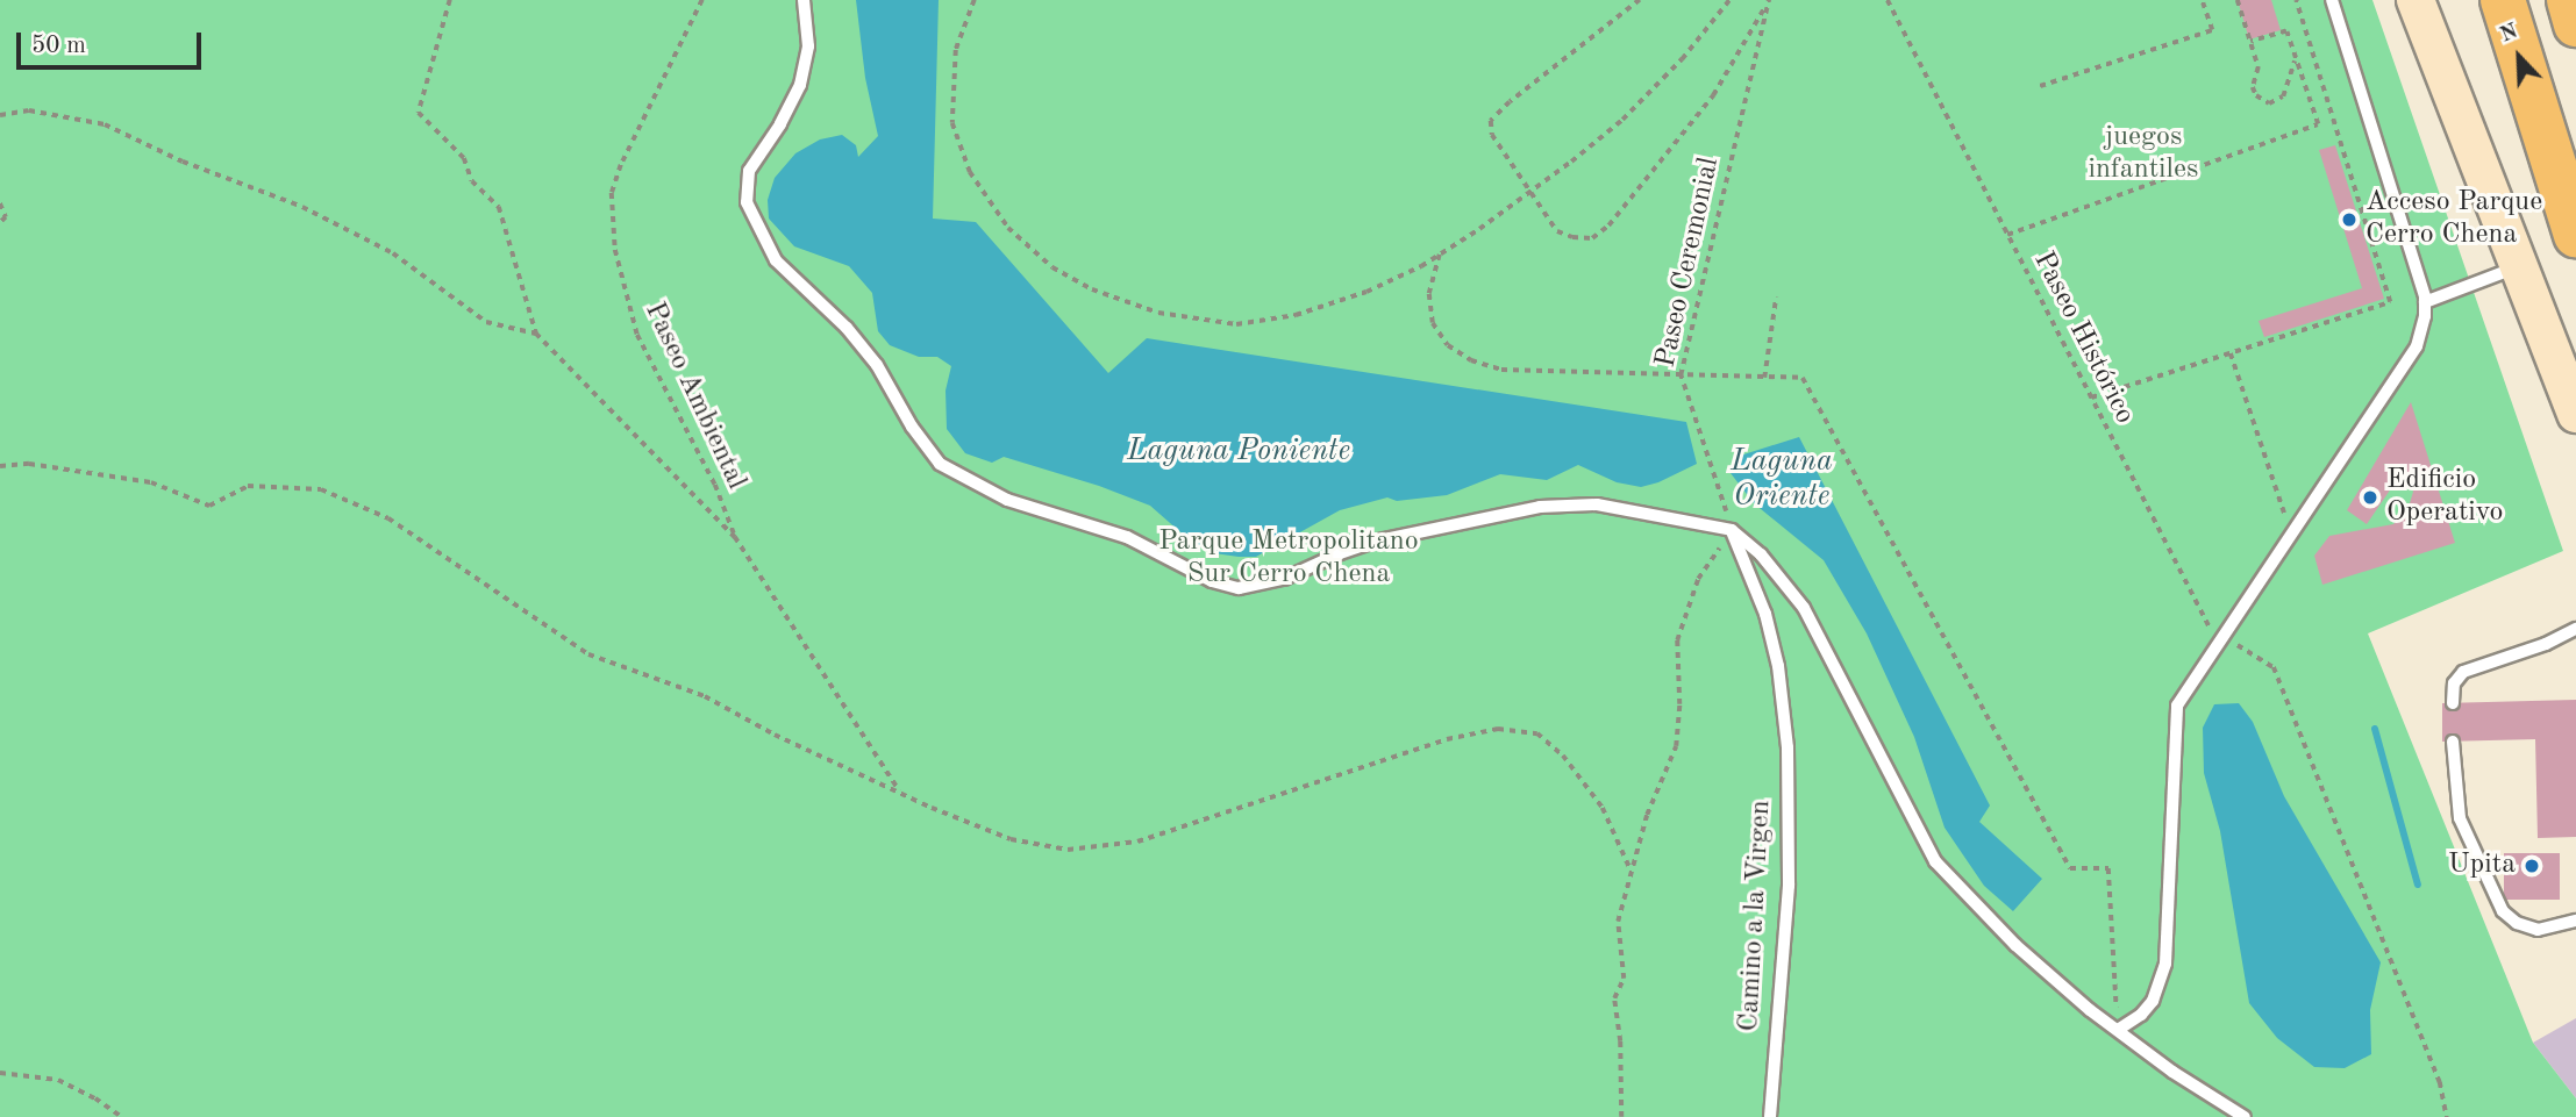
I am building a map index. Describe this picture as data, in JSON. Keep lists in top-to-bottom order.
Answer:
{
  "streets": {
    "lane": ["Camino a la Virgen"],
    "path": ["Paseo Ceremonial", "Paseo Histórico", "Paseo Ambiental"]
  },
  "crossings": [
    ["Paseo Ceremonial", "Camino a la Virgen"]
  ],
  "water": ["Laguna Poniente", "Laguna Oriente"],
  "parks": ["juegos infantiles", "Parque Metropolitano Sur Cerro Chena"],
  "places": ["Acceso Parque Cerro Chena", "Edificio Operativo", "Upita"],
  "scale_bar": "50 m",
  "north": "top left"
}
